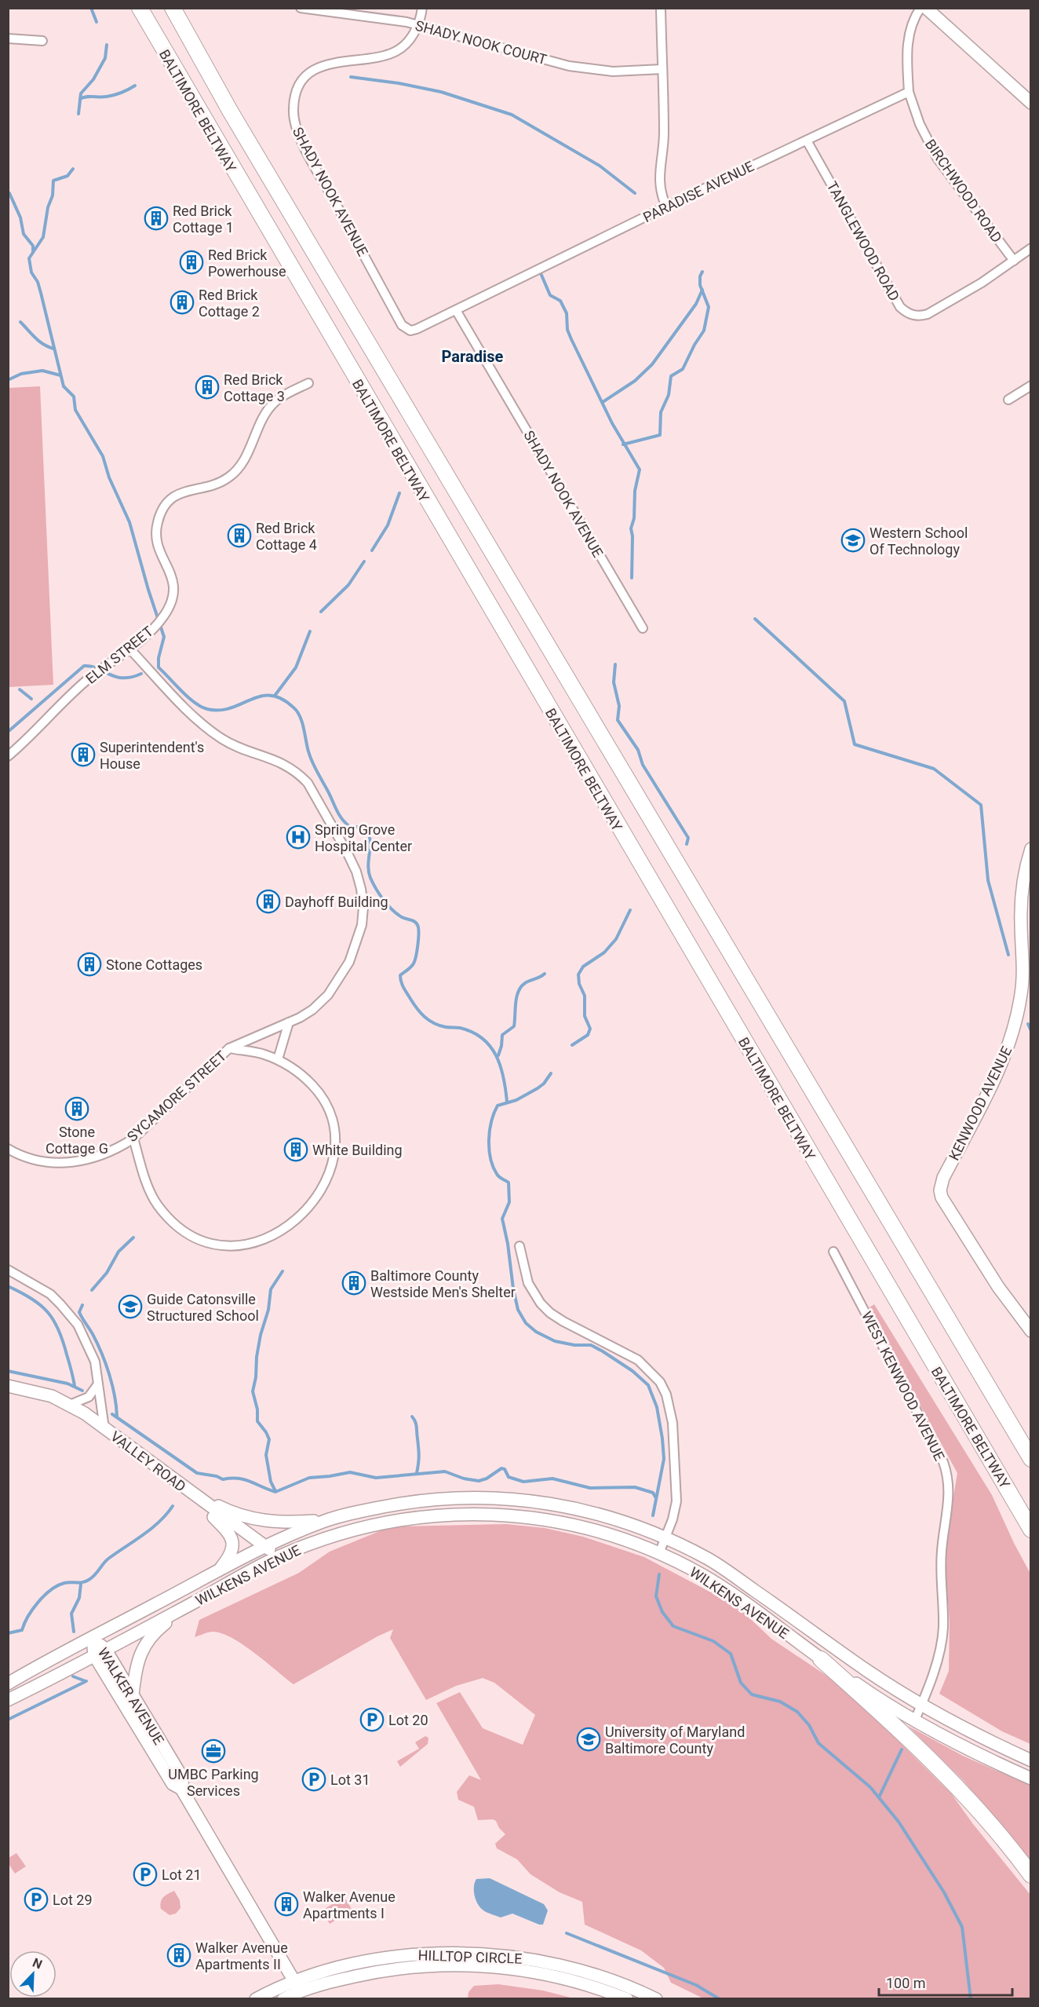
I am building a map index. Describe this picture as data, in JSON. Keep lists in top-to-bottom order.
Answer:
{
  "streets": {
    "highway": ["BALTIMORE BELTWAY"],
    "main road": [
      "KENWOOD AVENUE",
      "VALLEY ROAD",
      "WILKENS AVENUE",
      "WALKER AVENUE",
      "HILLTOP CIRCLE"
    ],
    "street": [
      "SHADY NOOK COURT",
      "BIRCHWOOD ROAD",
      "SHADY NOOK AVENUE",
      "PARADISE AVENUE",
      "TANGLEWOOD ROAD",
      "ELM STREET",
      "SYCAMORE STREET",
      "WEST KENWOOD AVENUE"
    ]
  },
  "crossings": [
    ["SHADY NOOK COURT", "SHADY NOOK AVENUE"],
    ["BIRCHWOOD ROAD", "PARADISE AVENUE"],
    ["BIRCHWOOD ROAD", "TANGLEWOOD ROAD"],
    ["SHADY NOOK AVENUE", "PARADISE AVENUE"],
    ["PARADISE AVENUE", "TANGLEWOOD ROAD"],
    ["ELM STREET", "SYCAMORE STREET"],
    ["WEST KENWOOD AVENUE", "WILKENS AVENUE"],
    ["VALLEY ROAD", "WILKENS AVENUE"],
    ["WILKENS AVENUE", "WALKER AVENUE"],
    ["WALKER AVENUE", "HILLTOP CIRCLE"]
  ],
  "districts": ["Paradise"],
  "places": {
    "building": [
      "Red Brick Cottage 1",
      "Red Brick Powerhouse",
      "Red Brick Cottage 2",
      "Red Brick Cottage 3",
      "Red Brick Cottage 4",
      "Superintendent's House",
      "Dayhoff Building",
      "Stone Cottages",
      "Stone Cottage G",
      "White Building",
      "Baltimore County Westside Men's Shelter",
      "Walker Avenue Apartments I",
      "Walker Avenue Apartments II"
    ],
    "school or university": ["Western School Of Technology", "Guide Catonsville Structured School", "University of Maryland Baltimore County"],
    "hospital": ["Spring Grove Hospital Center"],
    "parking": [
      "Lot 20",
      "Lot 31",
      "Lot 21",
      "Lot 29"
    ],
    "office": ["UMBC Parking Services"]
  },
  "scale_bar": "100 m",
  "north": "top right"
}
